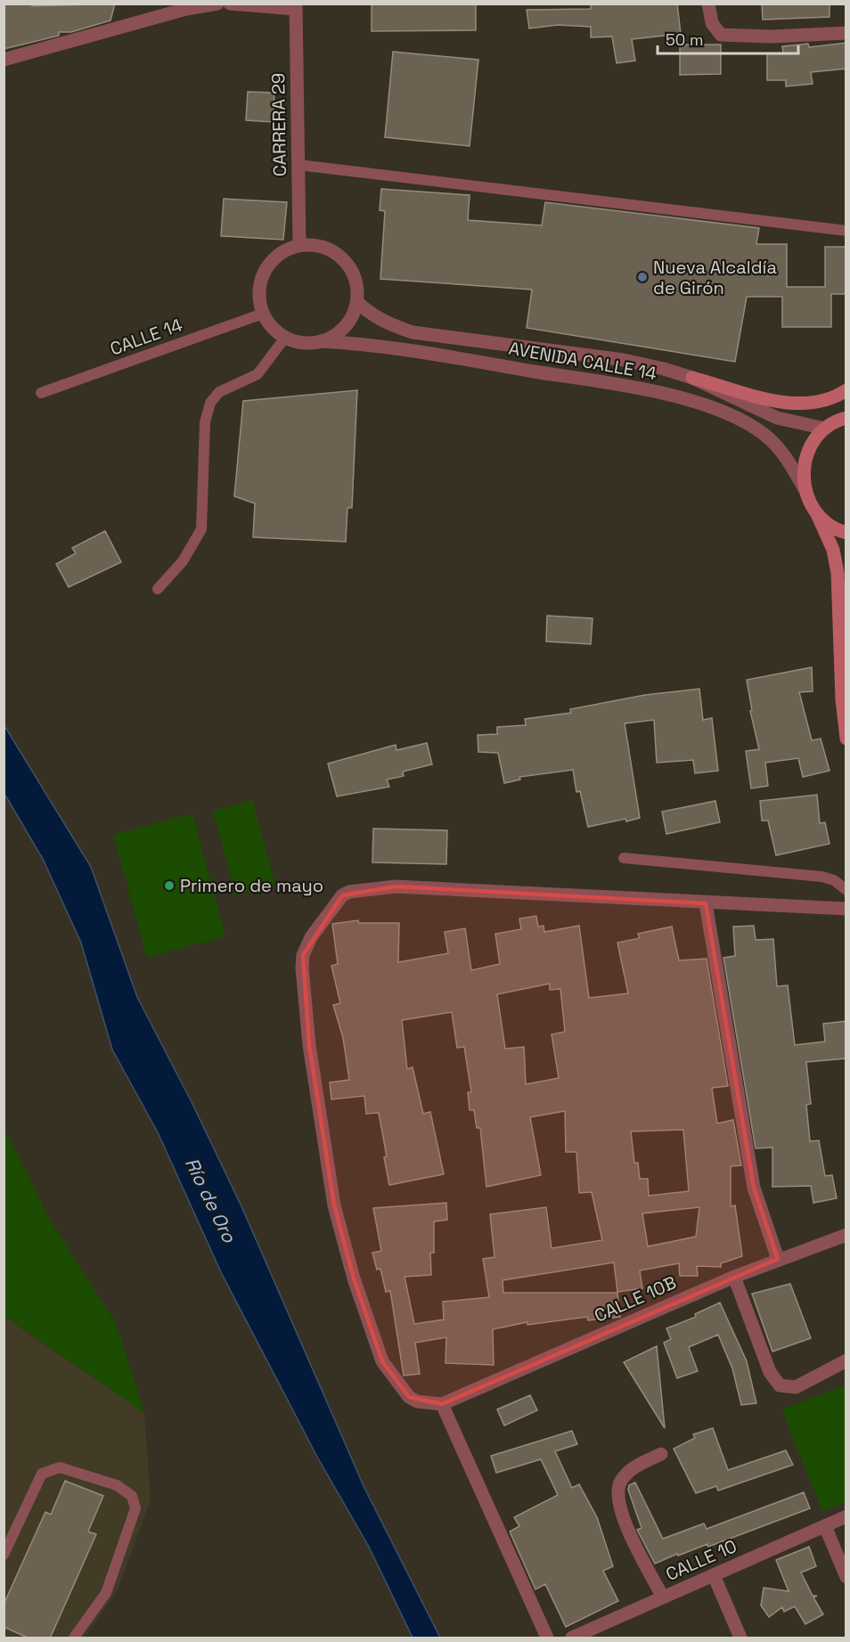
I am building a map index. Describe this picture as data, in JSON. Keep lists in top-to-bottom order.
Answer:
{
  "streets": {
    "street": [
      "CARRERA 29",
      "AVENIDA CALLE 14",
      "CALLE 10B",
      "CALLE 10"
    ],
    "lane": ["CALLE 14"]
  },
  "crossings": [
    ["CARRERA 29", "CALLE 14"],
    ["CARRERA 29", "AVENIDA CALLE 14"],
    ["CALLE 14", "AVENIDA CALLE 14"]
  ],
  "water": ["Río de Oro"],
  "places": ["Nueva Alcaldía de Girón", "Primero de mayo"],
  "scale_bar": "50 m"
}
